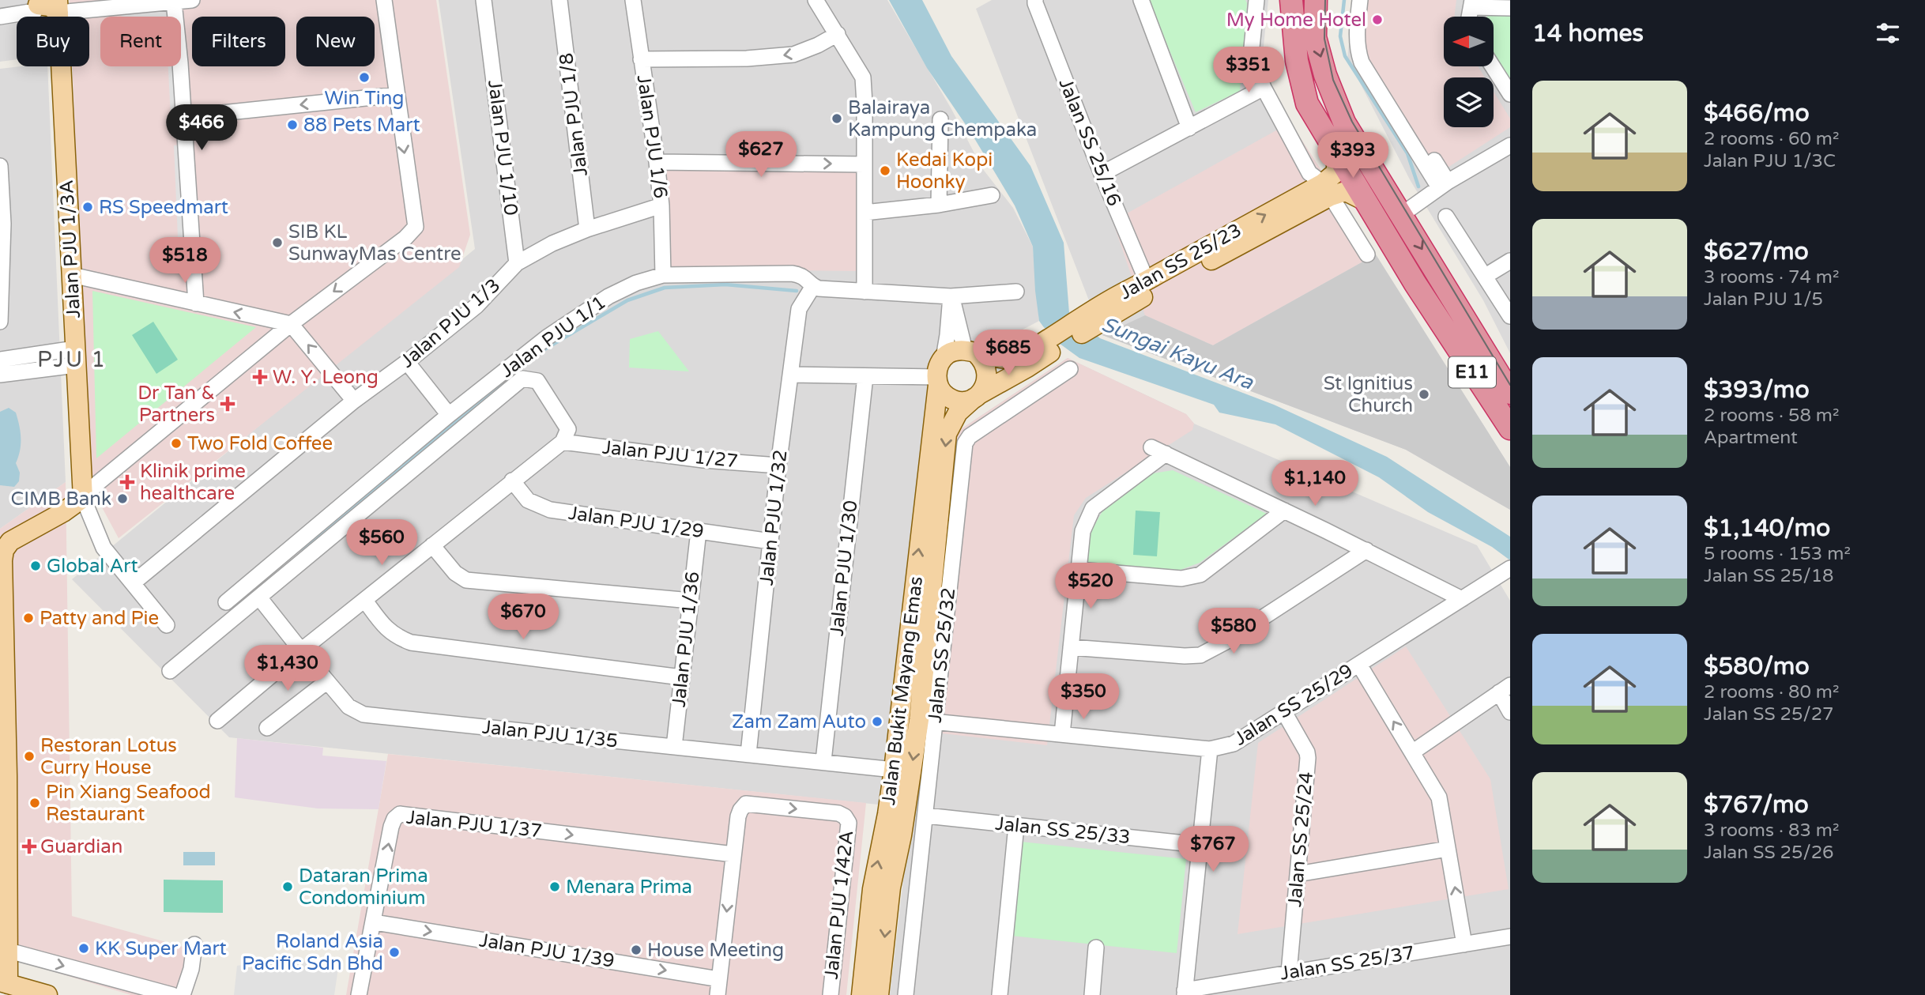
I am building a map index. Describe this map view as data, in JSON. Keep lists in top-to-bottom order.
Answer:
{
  "streets": {
    "highway": ["E11"],
    "main road": ["Jalan PJU 1/3A", "Jalan SS 25/23", "Jalan Bukit Mayang Emas"],
    "street": [
      "Jalan PJU 1/8",
      "Jalan PJU 1/6",
      "Jalan SS 25/16",
      "Jalan PJU 1/10",
      "Jalan PJU 1/3",
      "Jalan PJU 1/1",
      "Jalan PJU 1/27",
      "Jalan PJU 1/32",
      "Jalan PJU 1/29",
      "Jalan PJU 1/30",
      "Jalan PJU 1/36",
      "Jalan SS 25/32",
      "Jalan SS 25/29",
      "Jalan PJU 1/35",
      "Jalan PJU 1/37",
      "Jalan SS 25/33",
      "Jalan SS 25/24",
      "Jalan PJU 1/42A",
      "Jalan PJU 1/39",
      "Jalan SS 25/37"
    ]
  },
  "crossings": [
    ["Jalan PJU 1/8", "Jalan PJU 1/3"],
    ["Jalan PJU 1/6", "Jalan PJU 1/3"],
    ["Jalan PJU 1/6", "Jalan PJU 1/1"],
    ["Jalan SS 25/16", "Jalan SS 25/23"],
    ["Jalan PJU 1/10", "Jalan PJU 1/3"],
    ["Jalan SS 25/23", "E11"],
    ["Jalan SS 25/23", "Jalan Bukit Mayang Emas"],
    ["Jalan PJU 1/1", "Jalan PJU 1/27"],
    ["Jalan PJU 1/1", "Jalan PJU 1/32"],
    ["Jalan PJU 1/1", "Jalan PJU 1/35"],
    ["Jalan PJU 1/27", "Jalan PJU 1/32"],
    ["Jalan PJU 1/32", "Jalan PJU 1/29"],
    ["Jalan PJU 1/32", "Jalan PJU 1/35"],
    ["Jalan PJU 1/29", "Jalan PJU 1/36"],
    ["Jalan PJU 1/30", "Jalan PJU 1/35"],
    ["Jalan PJU 1/36", "Jalan PJU 1/35"],
    ["Jalan SS 25/32", "Jalan Bukit Mayang Emas"],
    ["Jalan SS 25/32", "Jalan SS 25/29"],
    ["Jalan SS 25/32", "Jalan SS 25/33"],
    ["Jalan Bukit Mayang Emas", "Jalan SS 25/29"],
    ["Jalan Bukit Mayang Emas", "Jalan PJU 1/35"],
    ["Jalan SS 25/29", "Jalan SS 25/24"],
    ["Jalan PJU 1/37", "Jalan PJU 1/42A"],
    ["Jalan PJU 1/37", "Jalan PJU 1/39"],
    ["Jalan SS 25/24", "Jalan SS 25/37"]
  ],
  "one_way": ["Jalan PJU 1/37", "Jalan PJU 1/39"],
  "districts": ["PJU 1"],
  "water": ["Sungai Kayu Ara"],
  "places": {
    "other": [
      "My Home Hotel",
      "Win Ting",
      "Balairaya Kampung Chempaka",
      "88 Pets Mart",
      "Kedai Kopi Hoonky",
      "RS Speedmart",
      "SIB KL SunwayMas Centre",
      "St Ignitius Church",
      "Two Fold Coffee",
      "CIMB Bank",
      "Global Art",
      "Patty and Pie",
      "Zam Zam Auto",
      "Restoran Lotus Curry House",
      "Pin Xiang Seafood Restaurant",
      "Dataran Prima Condominium",
      "Menara Prima",
      "KK Super Mart",
      "House Meeting",
      "Roland Asia Pacific Sdn Bhd"
    ],
    "health": [
      "W. Y. Leong",
      "Dr Tan & Partners",
      "Klinik prime healthcare",
      "Guardian"
    ]
  },
  "north": "left",
  "page": {
    "heading": "14 homes",
    "chip": [
      "Buy",
      "Rent",
      "Filters",
      "New"
    ],
    "price": [
      "$351",
      "$466",
      "$627",
      "$393",
      "$518",
      "$685",
      "$1,140",
      "$560",
      "$520",
      "$670",
      "$580",
      "$1,430",
      "$350",
      "$767"
    ],
    "list": [
      {
        "name": "$466/mo",
        "note": "2 rooms · 60 m² · Jalan PJU 1/3C"
      },
      {
        "name": "$627/mo",
        "note": "3 rooms · 74 m² · Jalan PJU 1/5"
      },
      {
        "name": "$393/mo",
        "note": "2 rooms · 58 m² · Apartment"
      },
      {
        "name": "$1,140/mo",
        "note": "5 rooms · 153 m² · Jalan SS 25/18"
      },
      {
        "name": "$580/mo",
        "note": "2 rooms · 80 m² · Jalan SS 25/27"
      },
      {
        "name": "$767/mo",
        "note": "3 rooms · 83 m² · Jalan SS 25/26"
      }
    ]
  }
}
